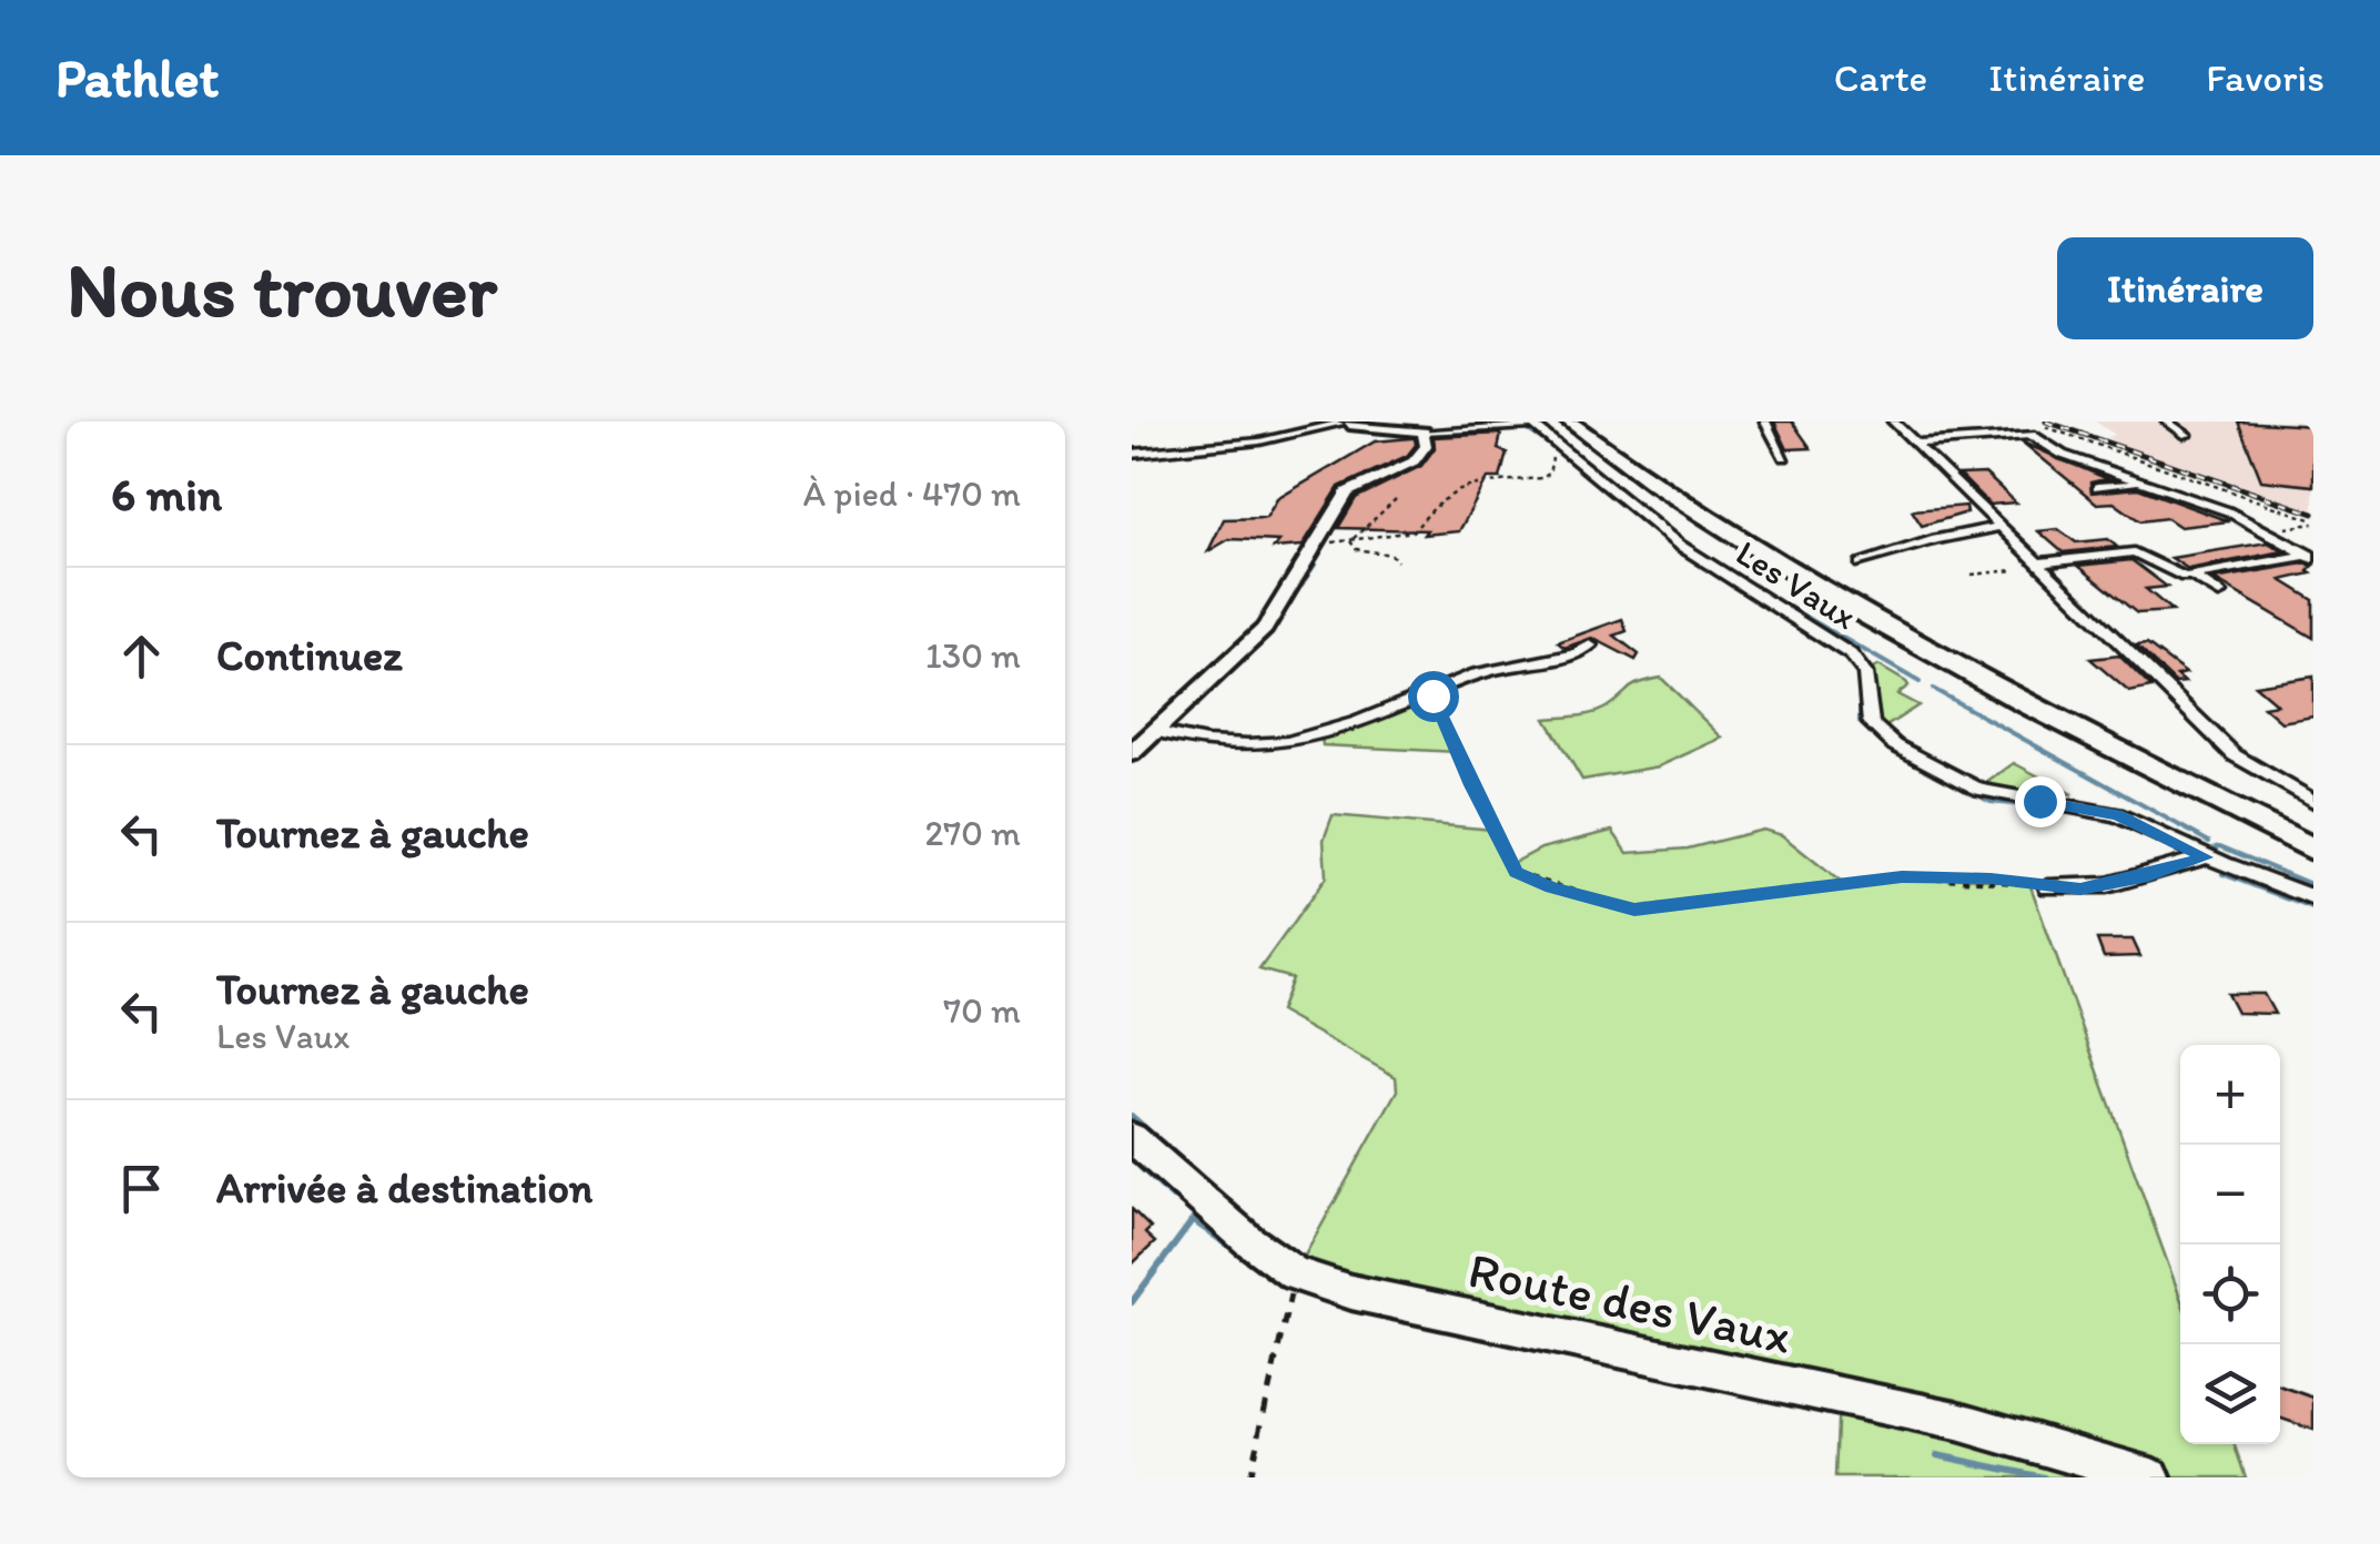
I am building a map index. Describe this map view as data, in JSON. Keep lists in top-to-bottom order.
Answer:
{
  "streets": {
    "street": ["Les Vaux", "Route des Vaux"]
  },
  "page": {
    "header": "Pathlet",
    "nav": ["Carte", "Itinéraire", "Favoris"],
    "buttons": "Itinéraire",
    "title": "Nous trouver",
    "heading": ["6 min", "À pied · 470 m"],
    "list": [
      ["Continuez", "130 m"],
      ["Tournez à gauche", "270 m"],
      ["Tournez à gauche", "Les Vaux", "70 m"],
      "Arrivée à destination"
    ],
    "map_buttons": ["+", "−"]
  }
}
